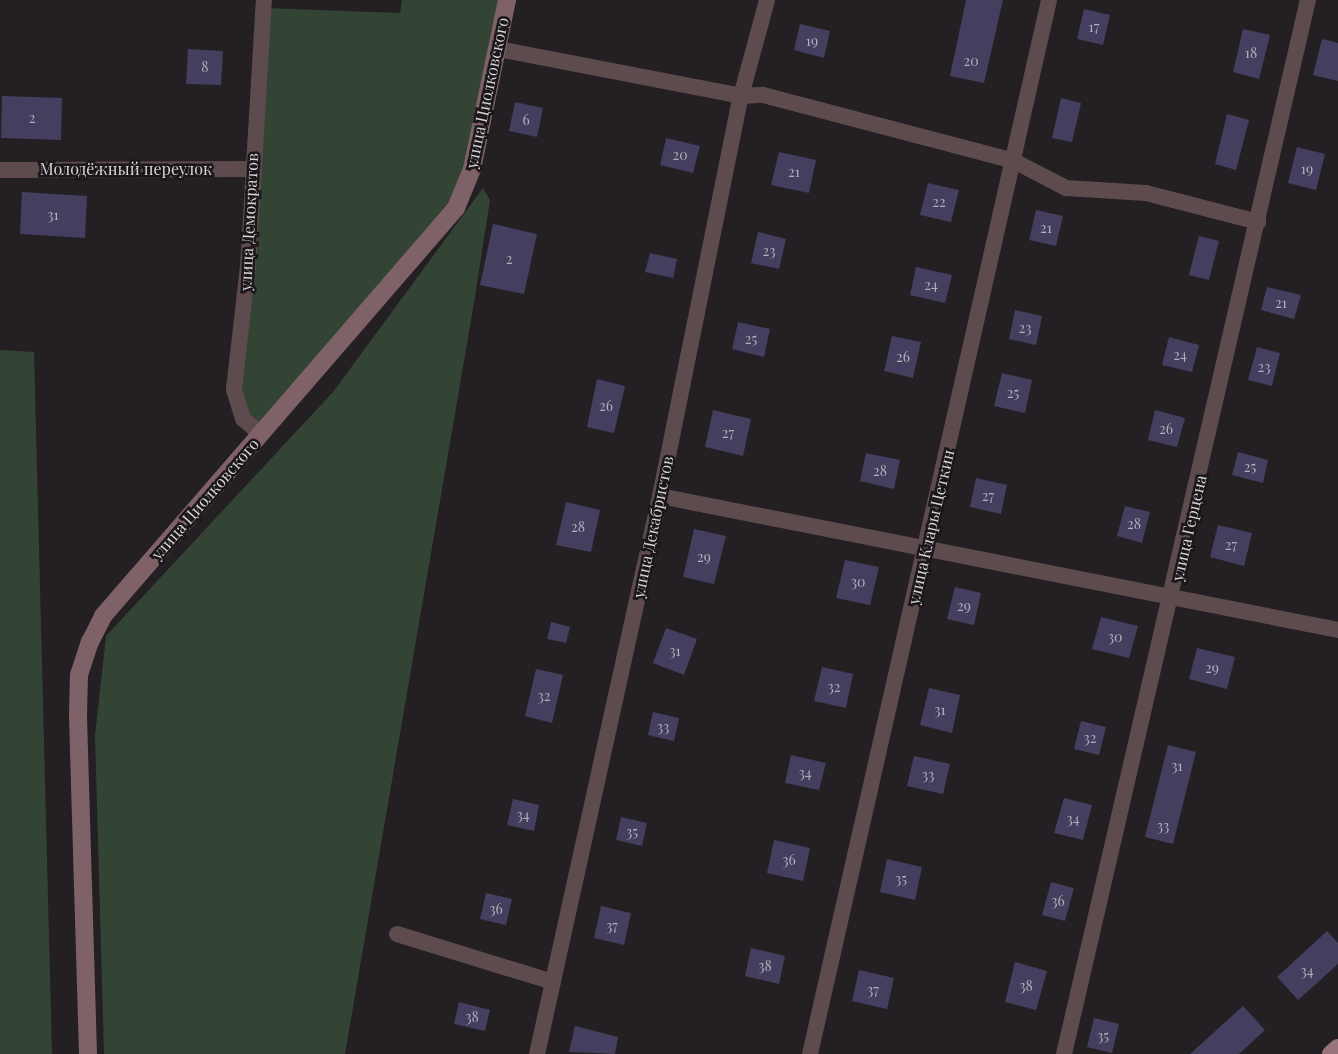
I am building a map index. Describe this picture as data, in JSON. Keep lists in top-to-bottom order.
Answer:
{
  "streets": {
    "main road": ["улица Циолковского"],
    "street": [
      "Молодёжный переулок",
      "улица Демократов",
      "улица Декабристов",
      "улица Клары Цеткин",
      "улица Герцена"
    ]
  },
  "crossings": [
    ["улица Циолковского", "улица Демократов"],
    ["Молодёжный переулок", "улица Демократов"]
  ],
  "house_numbers": [
    "17",
    "19",
    "18",
    "20",
    "8",
    "2",
    "6",
    "20",
    "19",
    "21",
    "22",
    "31",
    "21",
    "23",
    "2",
    "24",
    "21",
    "23",
    "25",
    "24",
    "26",
    "23",
    "25",
    "26",
    "26",
    "27",
    "25",
    "28",
    "27",
    "28",
    "28",
    "27",
    "29",
    "30",
    "29",
    "30",
    "31",
    "29",
    "32",
    "32",
    "31",
    "33",
    "32",
    "31",
    "34",
    "33",
    "34",
    "34",
    "33",
    "35",
    "36",
    "35",
    "36",
    "36",
    "37",
    "38",
    "34",
    "38",
    "37",
    "38",
    "35"
  ]
}
